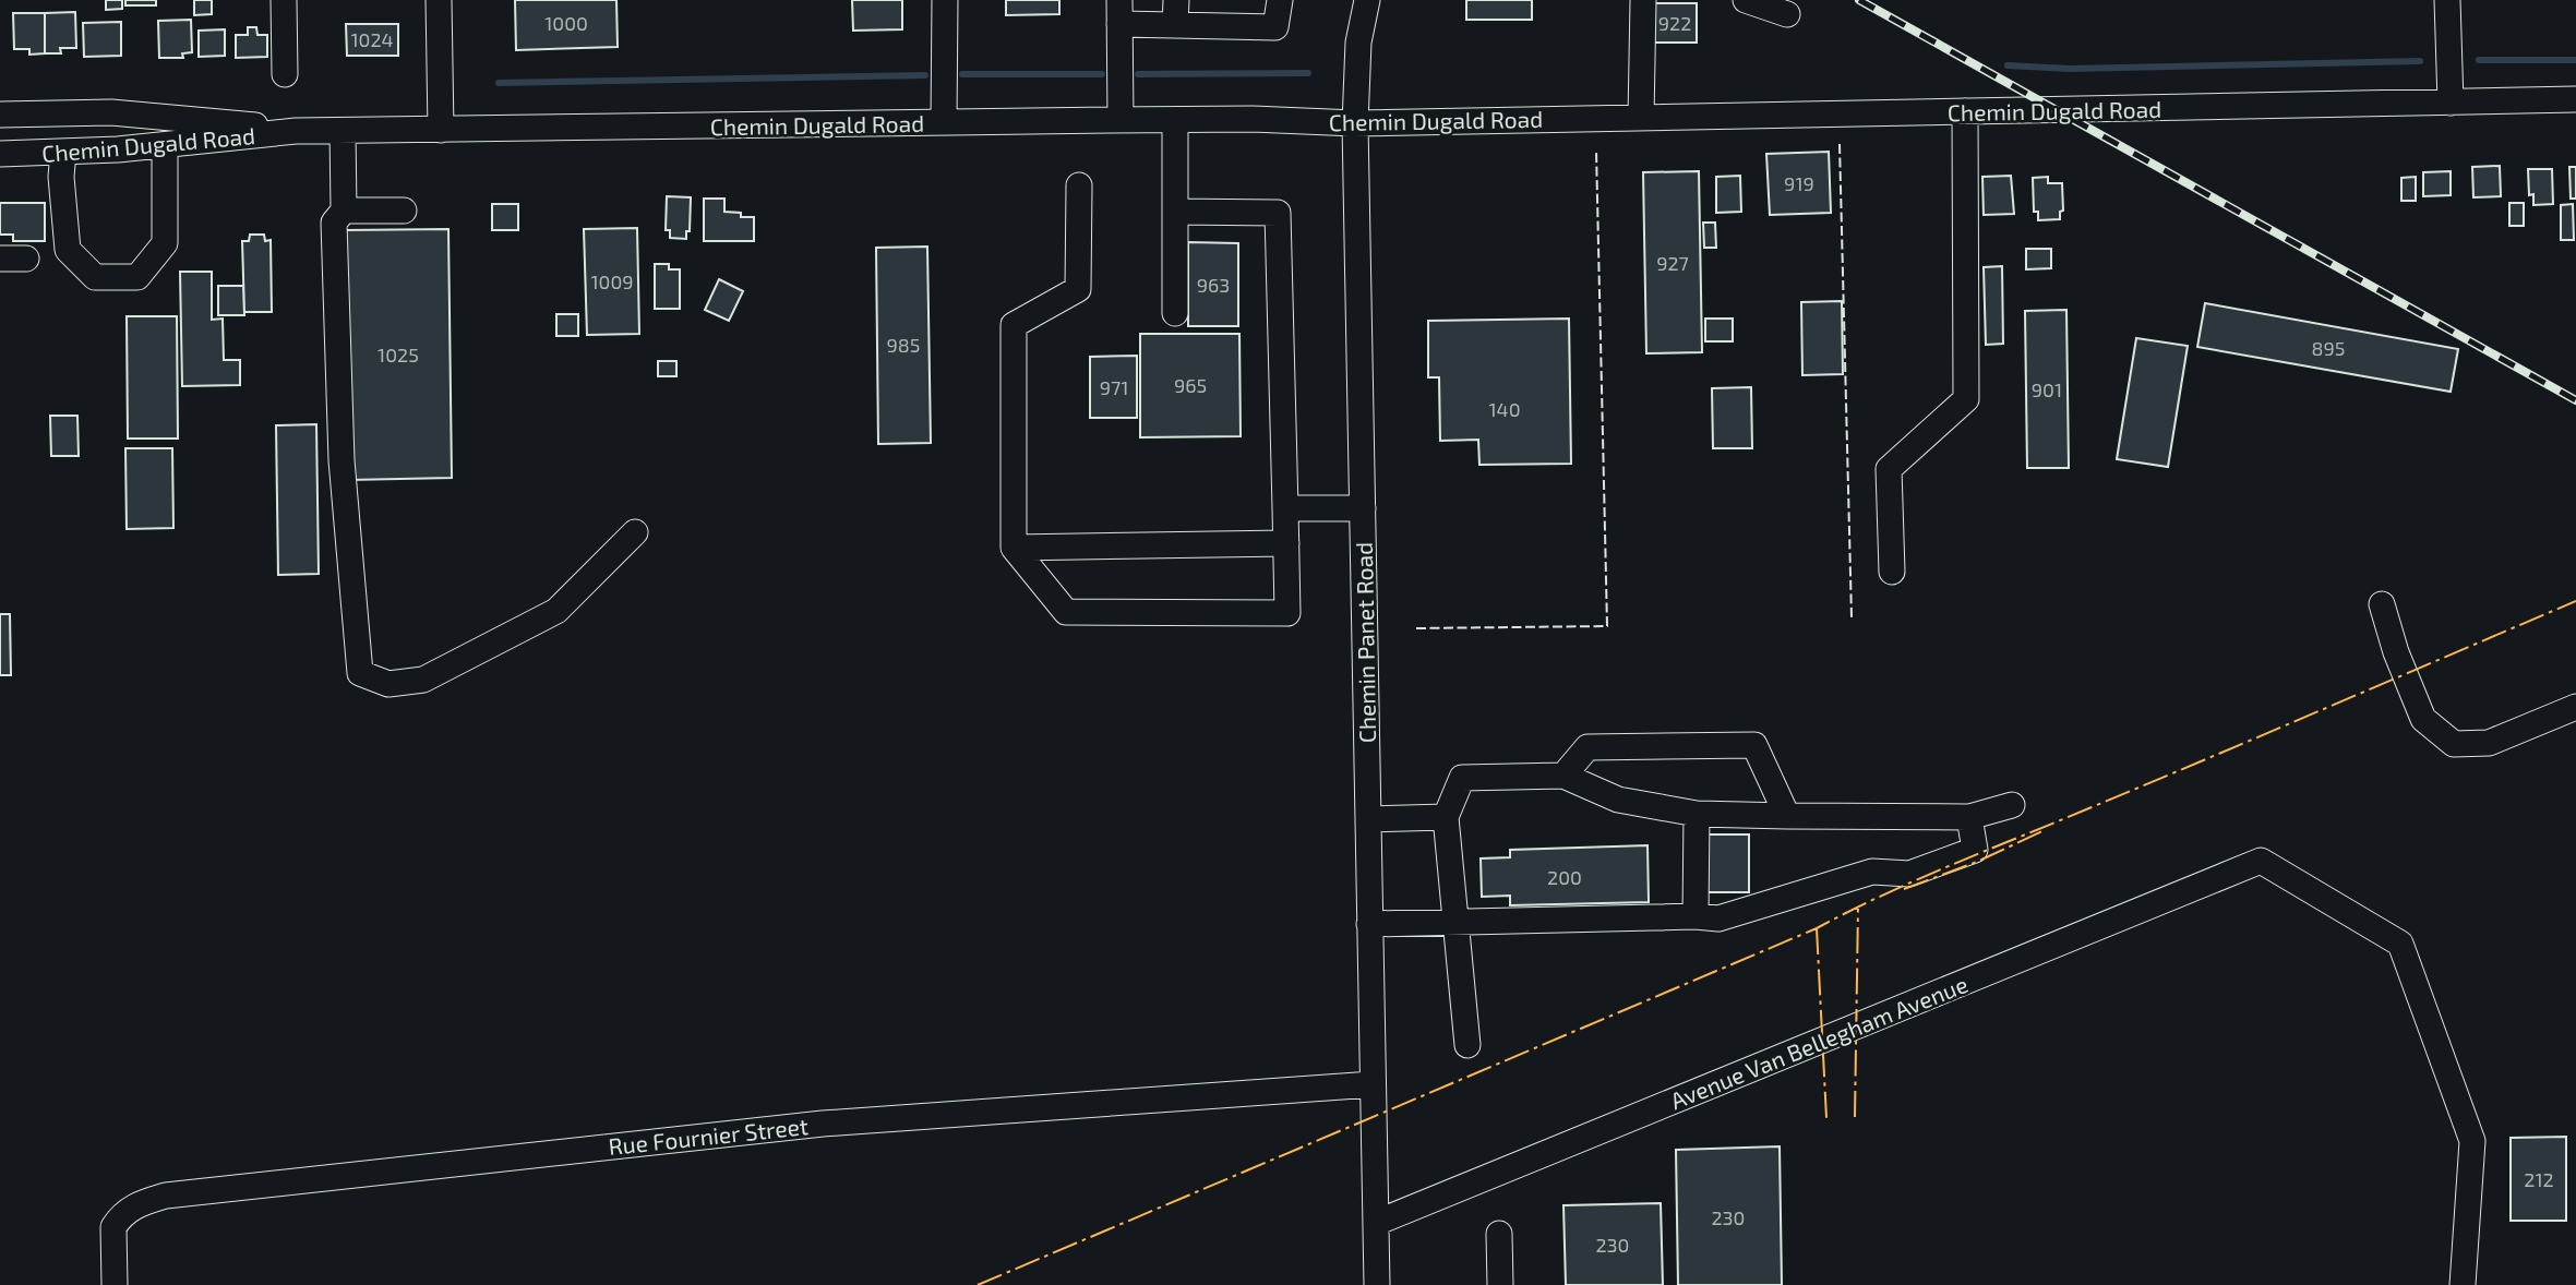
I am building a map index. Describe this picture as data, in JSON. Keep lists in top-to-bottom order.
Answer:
{
  "streets": {
    "street": [
      "Chemin Dugald Road",
      "Chemin Panet Road",
      "Avenue Van Bellegham Avenue",
      "Rue Fournier Street"
    ]
  },
  "crossings": [
    ["Chemin Dugald Road", "Chemin Panet Road"],
    ["Chemin Panet Road", "Avenue Van Bellegham Avenue"],
    ["Chemin Panet Road", "Rue Fournier Street"]
  ],
  "house_numbers": [
    "1000",
    "922",
    "1024",
    "919",
    "927",
    "1009",
    "963",
    "985",
    "895",
    "1025",
    "965",
    "971",
    "901",
    "140",
    "200",
    "212",
    "230",
    "230"
  ]
}
